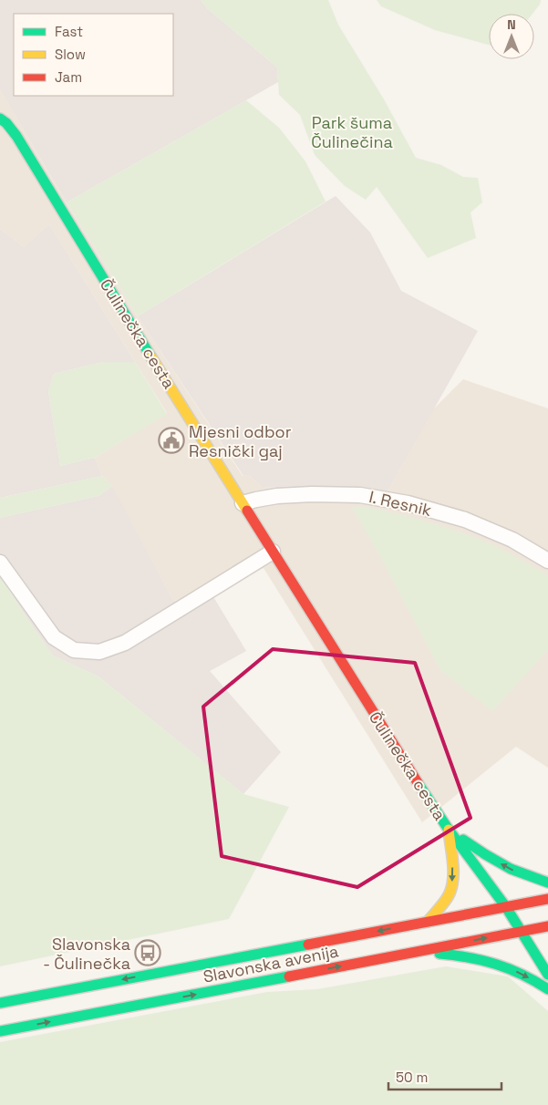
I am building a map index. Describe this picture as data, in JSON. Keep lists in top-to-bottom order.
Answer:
{
  "streets": {
    "main road": ["Čulinečka cesta", "Slavonska avenija"],
    "street": ["I. Resnik"]
  },
  "crossings": [
    ["Čulinečka cesta", "I. Resnik"],
    ["Čulinečka cesta", "Slavonska avenija"]
  ],
  "parks": ["Park šuma Čulinečina"],
  "places": {
    "public building": ["Mjesni odbor Resnički gaj"],
    "bus stop": ["Slavonska - Čulinečka"]
  },
  "legend": ["Fast", "Slow", "Jam"],
  "scale_bar": "50 m",
  "north": "top"
}
